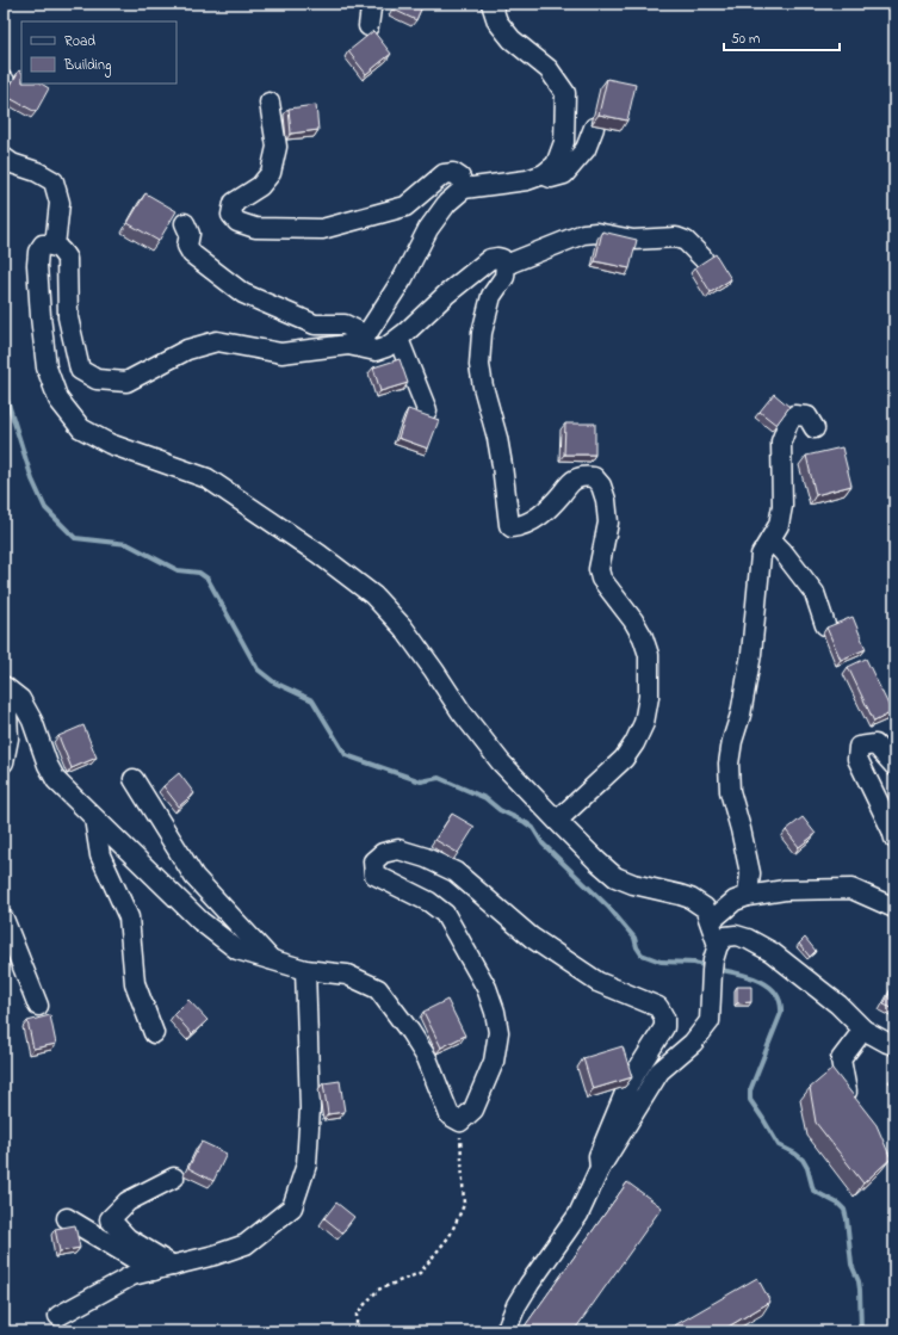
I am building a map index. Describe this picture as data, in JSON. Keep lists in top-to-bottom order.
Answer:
{
  "legend": ["Road", "Building"],
  "scale_bar": "50 m"
}
